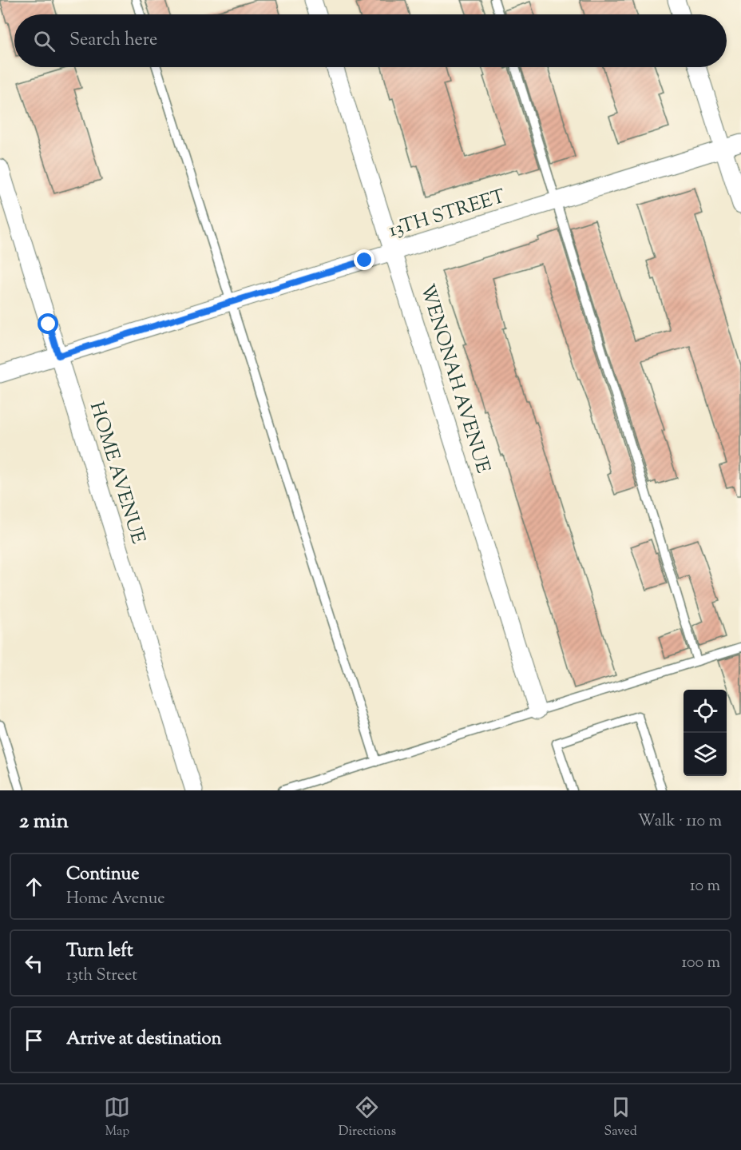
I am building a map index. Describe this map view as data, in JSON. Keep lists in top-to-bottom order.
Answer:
{
  "streets": {
    "street": ["13TH STREET", "WENONAH AVENUE", "HOME AVENUE"]
  },
  "crossings": [
    ["13TH STREET", "WENONAH AVENUE"],
    ["13TH STREET", "HOME AVENUE"]
  ],
  "page": {
    "search": "Search here",
    "heading": ["2 min", "Walk · 110 m"],
    "list": [
      ["Continue", "Home Avenue", "10 m"],
      ["Turn left", "13th Street", "100 m"],
      "Arrive at destination"
    ],
    "nav": ["Map", "Directions", "Saved"]
  }
}
